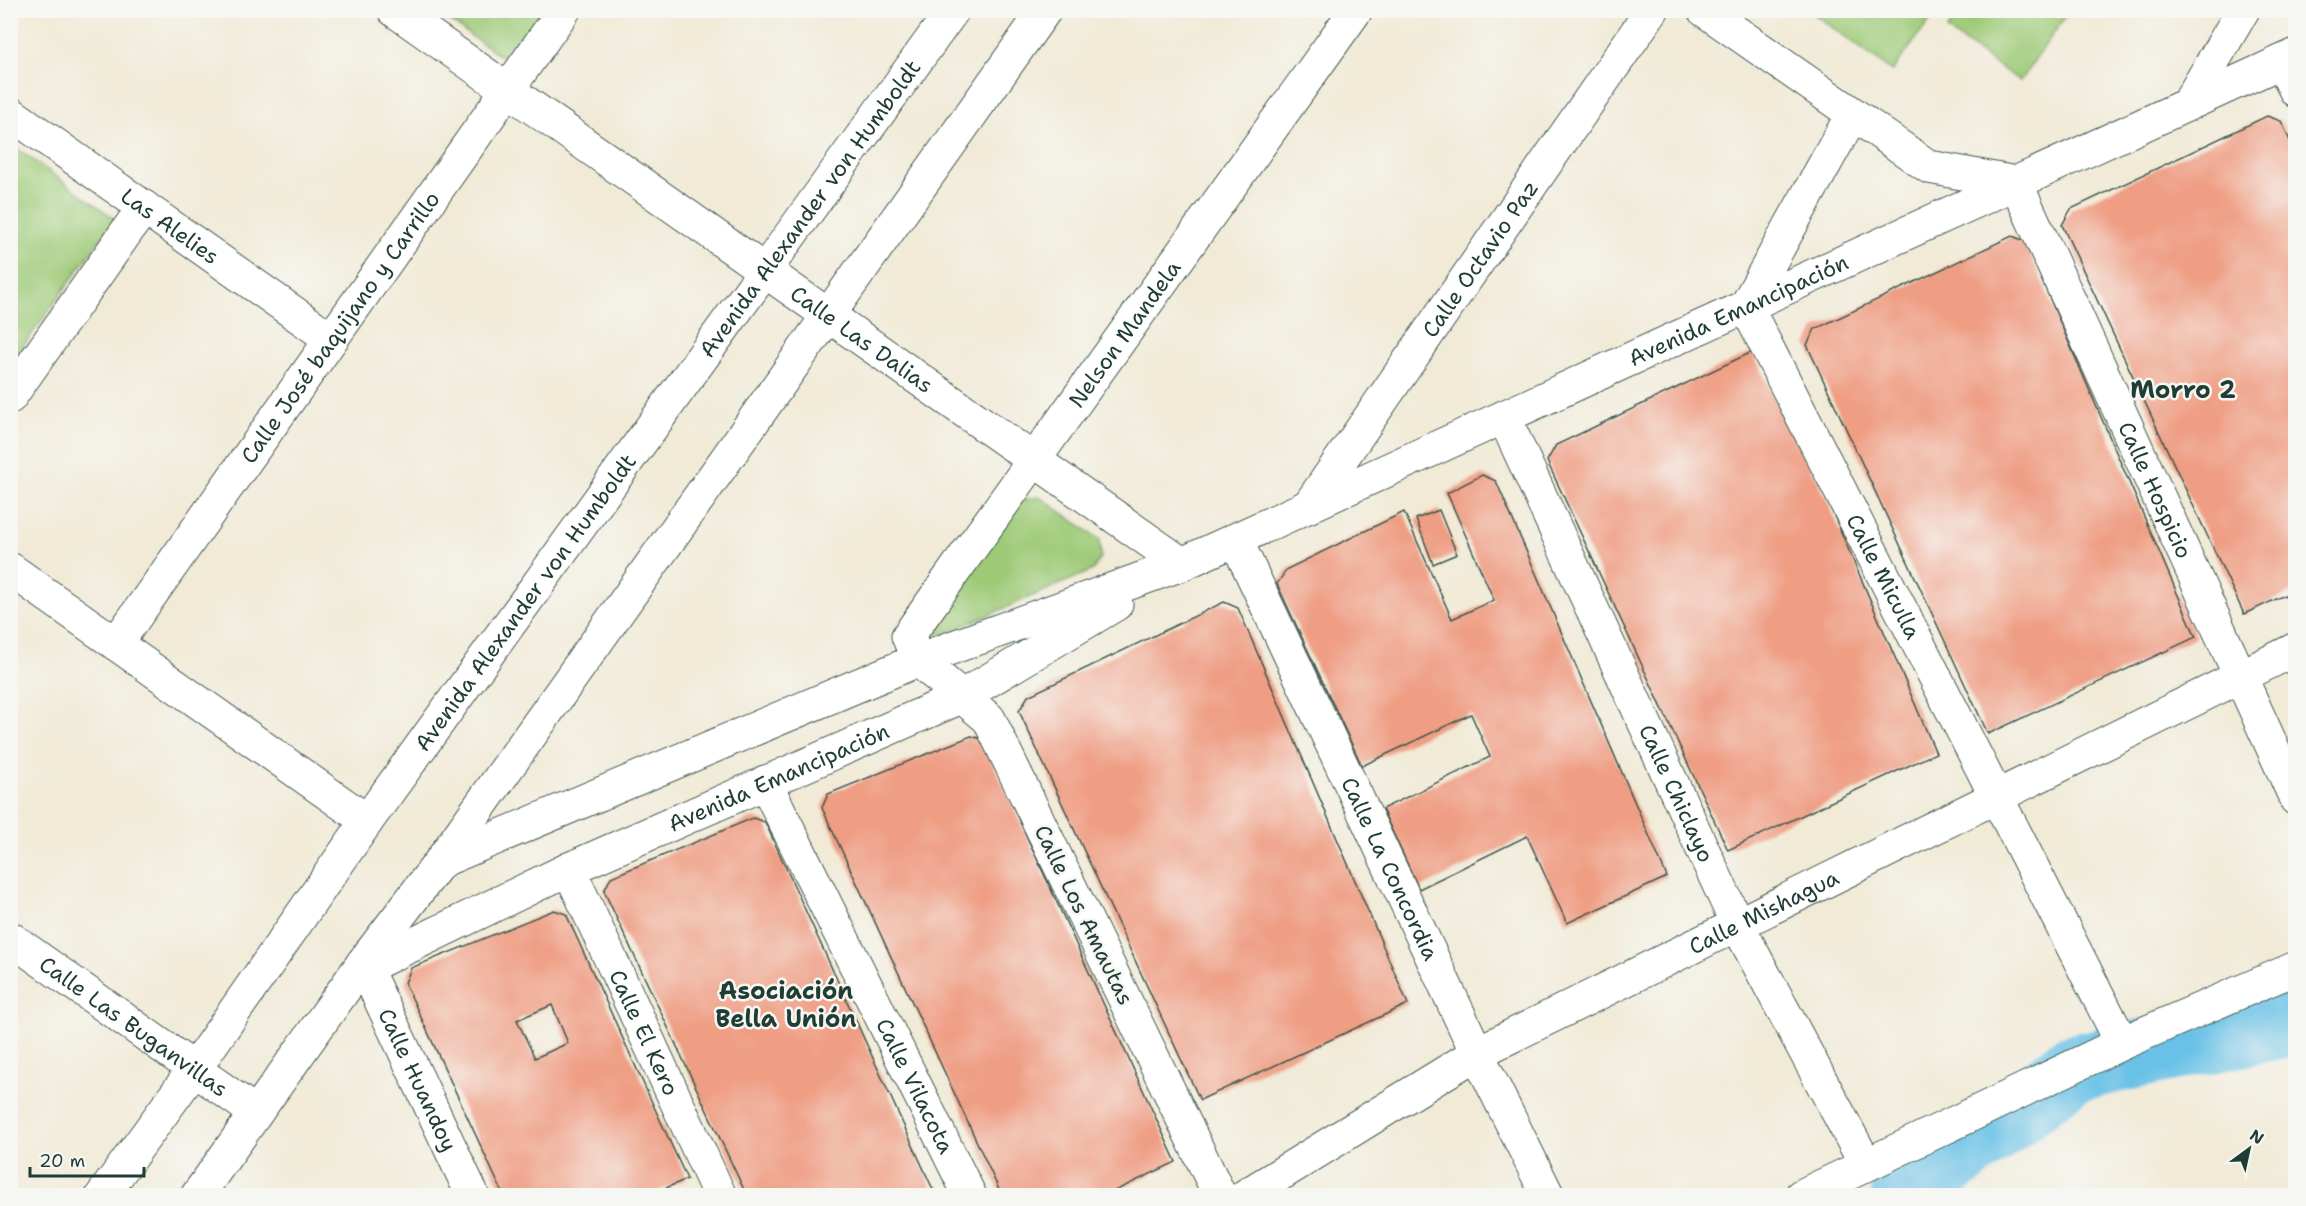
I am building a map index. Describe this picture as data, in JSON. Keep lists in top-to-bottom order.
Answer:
{
  "streets": {
    "street": [
      "Avenida Alexander von Humboldt",
      "Las Alelies",
      "Calle Octavio Paz",
      "Avenida Emancipación",
      "Calle José baquijano y Carrillo",
      "Nelson Mandela",
      "Calle Las Dalias",
      "Calle Hospicio",
      "Calle Miculla",
      "Calle Chiclayo",
      "Calle La Concordia",
      "Calle Mishagua",
      "Calle Los Amautas",
      "Calle Las Buganvillas",
      "Calle El Kero",
      "Calle Huandoy",
      "Calle Vilacota"
    ]
  },
  "crossings": [
    ["Avenida Alexander von Humboldt", "Calle Las Dalias"],
    ["Avenida Alexander von Humboldt", "Calle Las Buganvillas"],
    ["Las Alelies", "Calle José baquijano y Carrillo"],
    ["Calle Octavio Paz", "Avenida Emancipación"],
    ["Avenida Emancipación", "Nelson Mandela"],
    ["Avenida Emancipación", "Calle Las Dalias"],
    ["Avenida Emancipación", "Calle Hospicio"],
    ["Avenida Emancipación", "Calle Miculla"],
    ["Avenida Emancipación", "Calle Chiclayo"],
    ["Avenida Emancipación", "Calle La Concordia"],
    ["Avenida Emancipación", "Calle Los Amautas"],
    ["Avenida Emancipación", "Calle El Kero"],
    ["Avenida Emancipación", "Calle Huandoy"],
    ["Avenida Emancipación", "Calle Vilacota"],
    ["Calle José baquijano y Carrillo", "Calle Las Dalias"],
    ["Nelson Mandela", "Calle Las Dalias"],
    ["Nelson Mandela", "Calle Los Amautas"],
    ["Calle Hospicio", "Calle Mishagua"],
    ["Calle Miculla", "Calle Mishagua"],
    ["Calle Chiclayo", "Calle Mishagua"],
    ["Calle La Concordia", "Calle Mishagua"]
  ],
  "districts": ["Morro 2", "Asociación Bella Unión"],
  "scale_bar": "20 m",
  "north": "top right"
}
